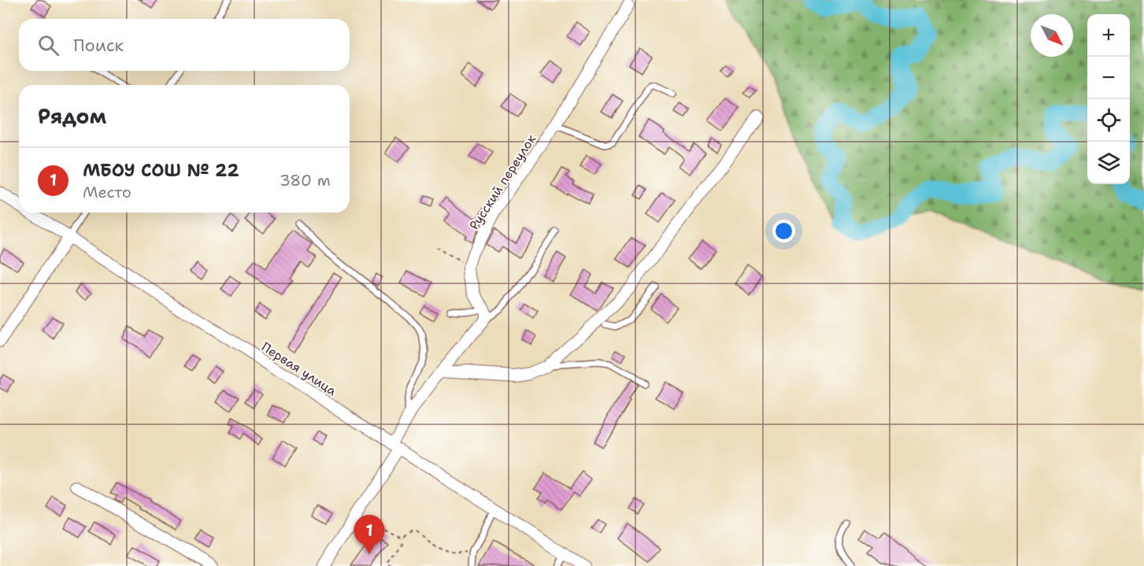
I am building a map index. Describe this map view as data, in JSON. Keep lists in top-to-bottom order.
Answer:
{
  "streets": {
    "street": ["Русский переулок", "Первая улица"]
  },
  "north": "bottom right",
  "page": {
    "map_buttons": ["+", "−"],
    "search": "Поиск",
    "heading": "Рядом",
    "list": [
      {
        "mark": "1",
        "name": "МБОУ СОШ № 22",
        "note": "Место",
        "value": "380 m"
      }
    ],
    "pins": "1"
  }
}
